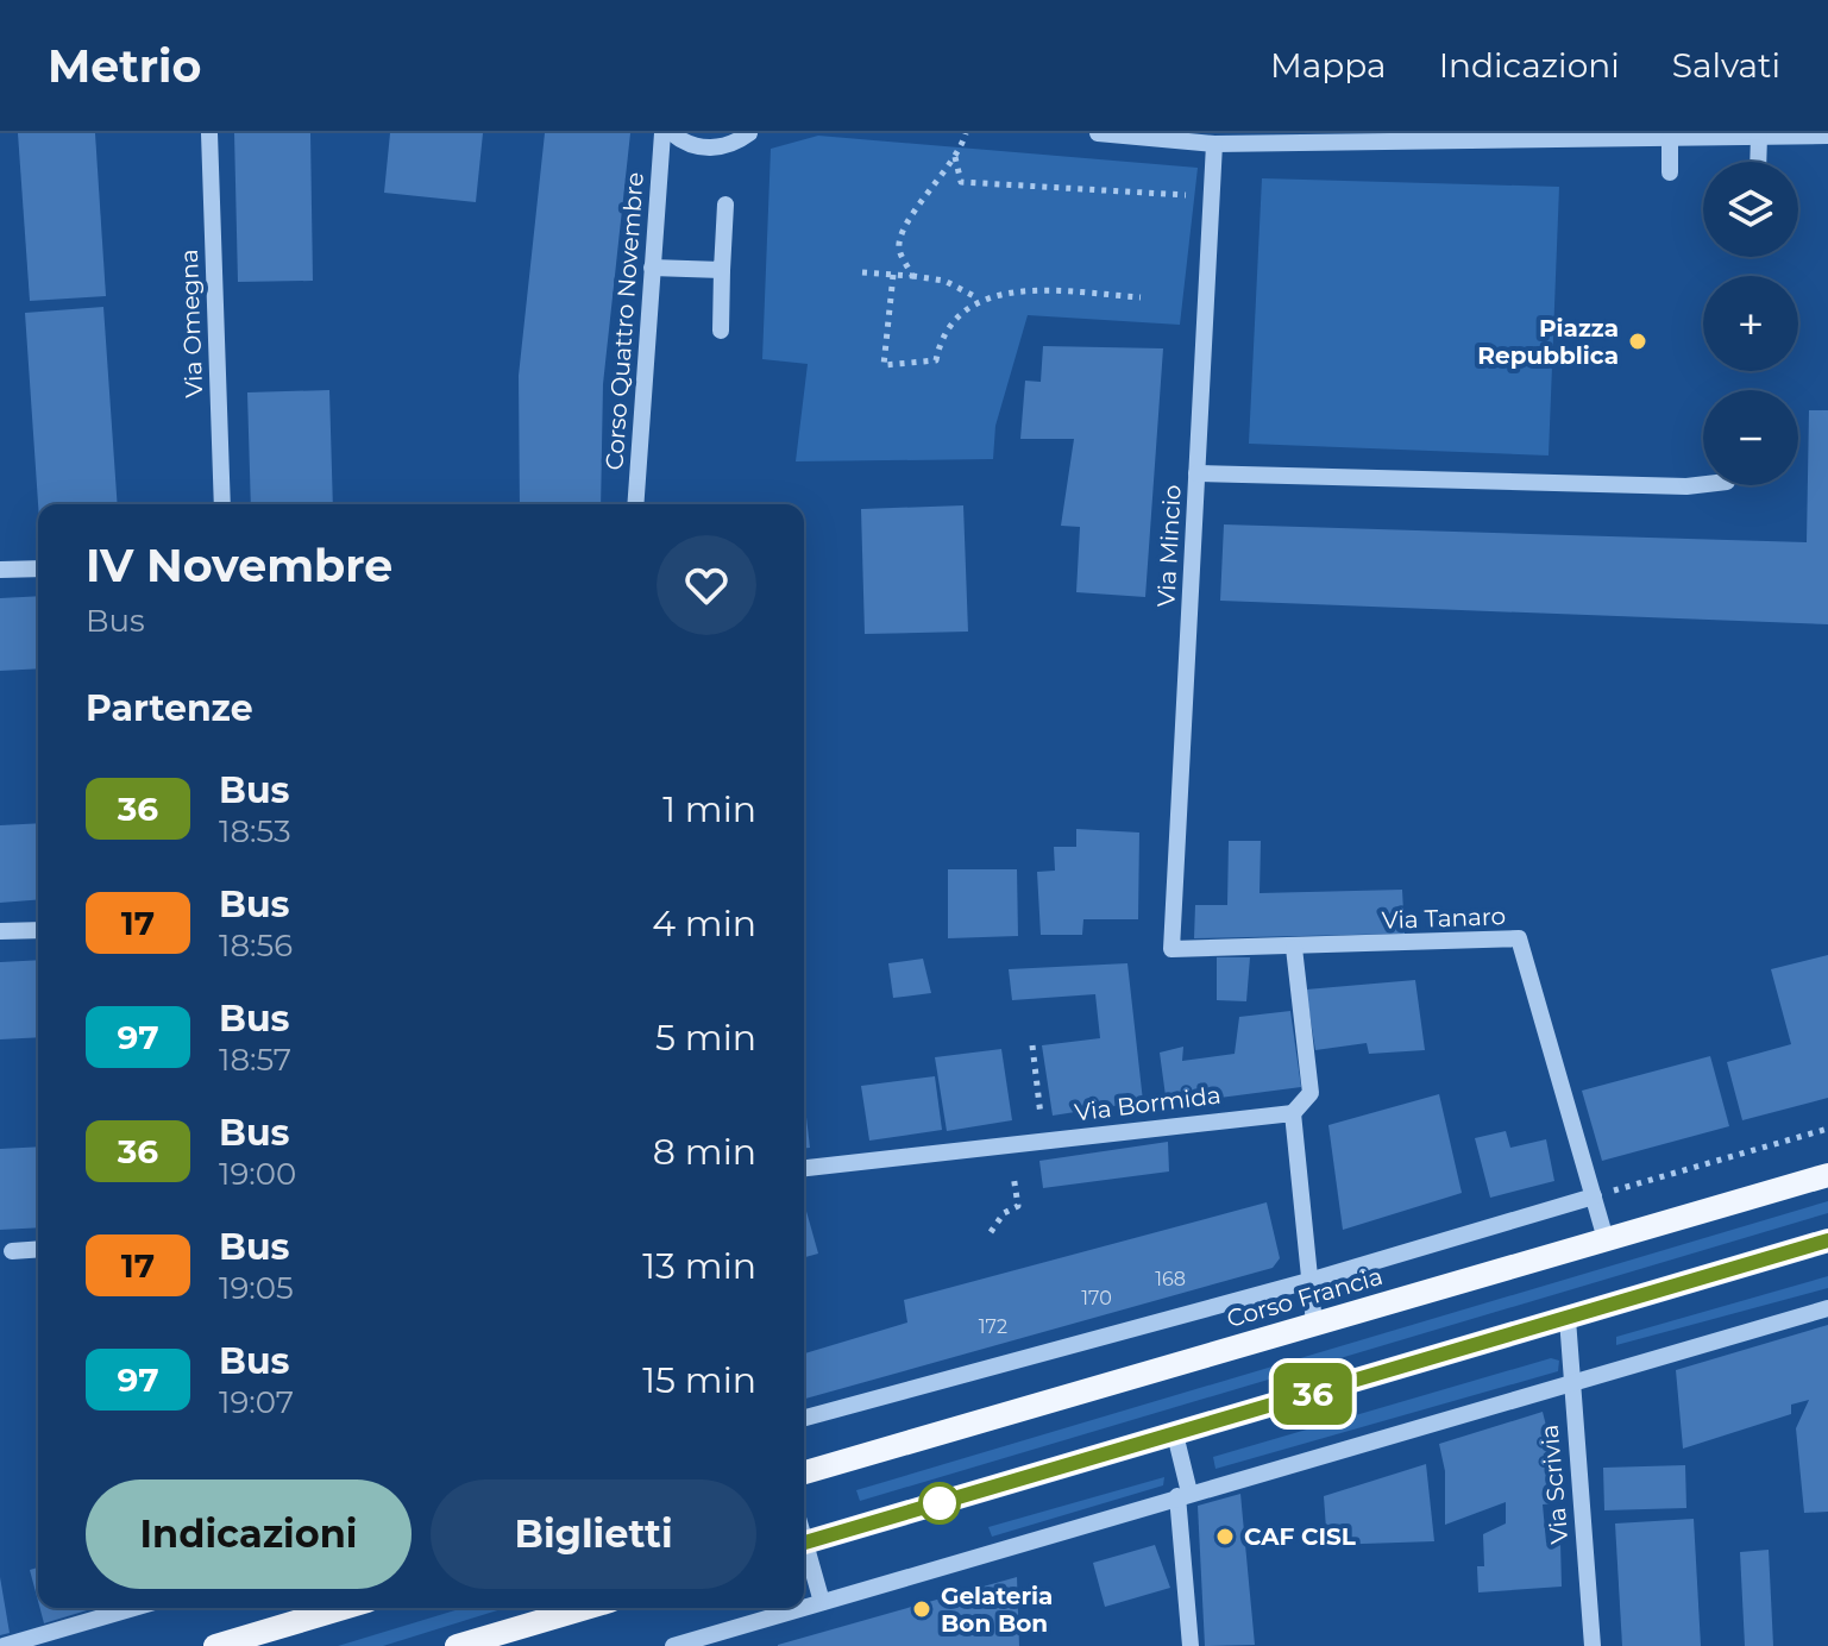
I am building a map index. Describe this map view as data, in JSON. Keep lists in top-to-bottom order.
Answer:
{
  "streets": {
    "main road": ["Corso Francia"],
    "street": [
      "Corso Quattro Novembre",
      "Via Omegna",
      "Via Mincio",
      "Via Tanaro",
      "Via Bormida",
      "Via Scrivia"
    ]
  },
  "crossings": [
    ["Via Mincio", "Via Tanaro"],
    ["Via Tanaro", "Corso Francia"]
  ],
  "places": ["Piazza Repubblica", "CAF CISL", "Gelateria Bon Bon"],
  "lines": ["bus line 36"],
  "house_numbers": ["168", "170", "172"],
  "page": {
    "header": "Metrio",
    "nav": ["Mappa", "Indicazioni", "Salvati"],
    "on_map": "36",
    "map_buttons": ["+", "−"],
    "heading": [
      ["IV Novembre", "Bus"],
      "Partenze"
    ],
    "list": [
      {
        "mark": "36",
        "name": "Bus",
        "note": "18:53",
        "value": "1 min"
      },
      {
        "mark": "17",
        "name": "Bus",
        "note": "18:56",
        "value": "4 min"
      },
      {
        "mark": "97",
        "name": "Bus",
        "note": "18:57",
        "value": "5 min"
      },
      {
        "mark": "36",
        "name": "Bus",
        "note": "19:00",
        "value": "8 min"
      },
      {
        "mark": "17",
        "name": "Bus",
        "note": "19:05",
        "value": "13 min"
      },
      {
        "mark": "97",
        "name": "Bus",
        "note": "19:07",
        "value": "15 min"
      }
    ],
    "buttons": ["Indicazioni", "Biglietti"]
  }
}
